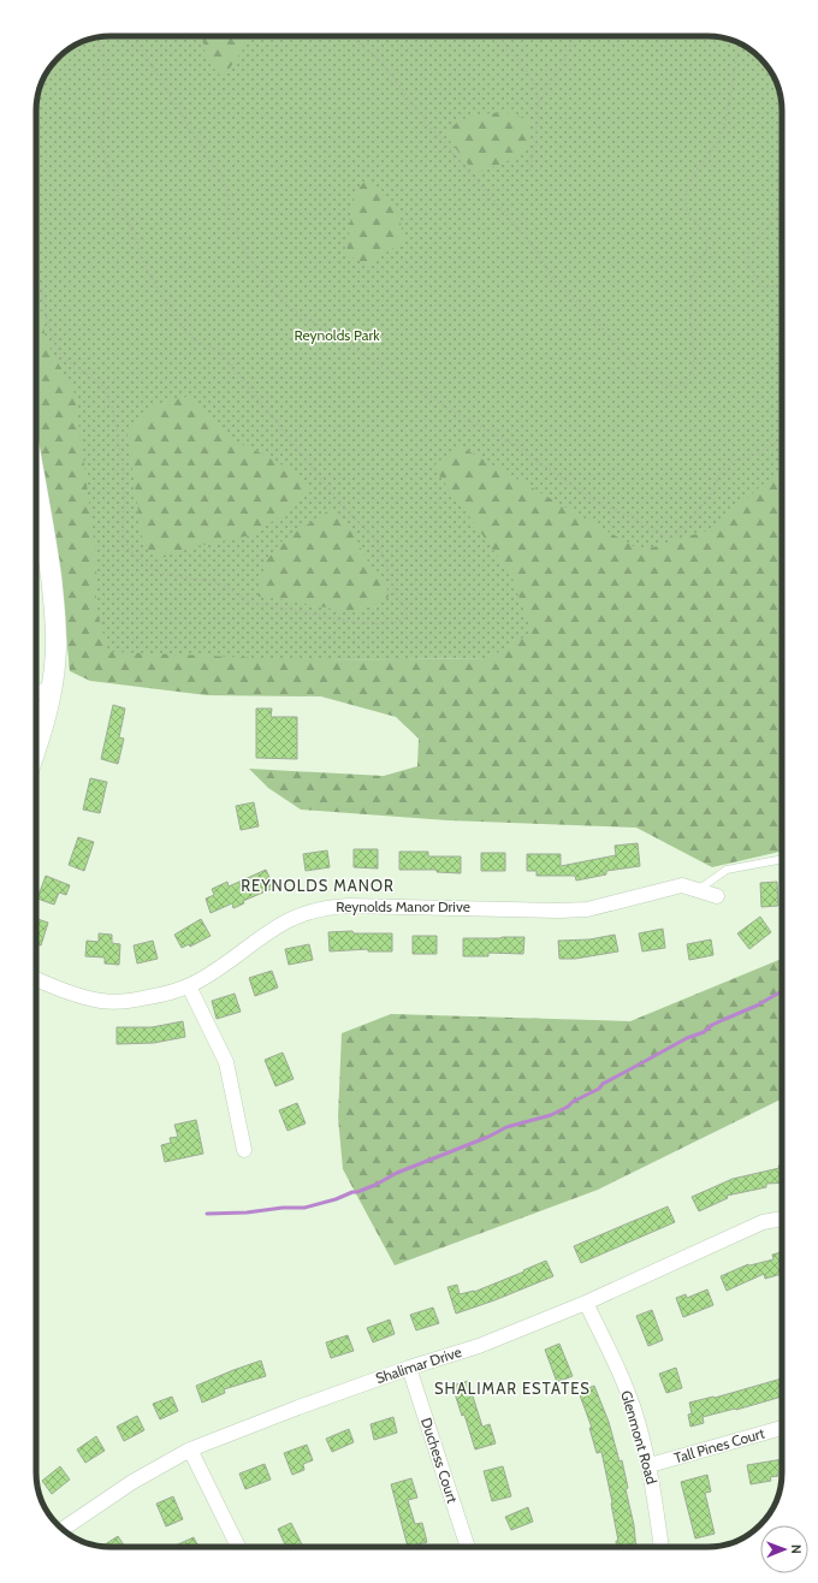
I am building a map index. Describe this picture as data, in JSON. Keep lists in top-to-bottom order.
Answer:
{
  "streets": {
    "street": [
      "Reynolds Manor Drive",
      "Shalimar Drive",
      "Glenmont Road",
      "Tall Pines Court",
      "Duchess Court"
    ]
  },
  "crossings": [
    ["Shalimar Drive", "Glenmont Road"],
    ["Shalimar Drive", "Duchess Court"],
    ["Glenmont Road", "Tall Pines Court"]
  ],
  "districts": ["REYNOLDS MANOR", "SHALIMAR ESTATES"],
  "parks": ["Reynolds Park"],
  "north": "right"
}
